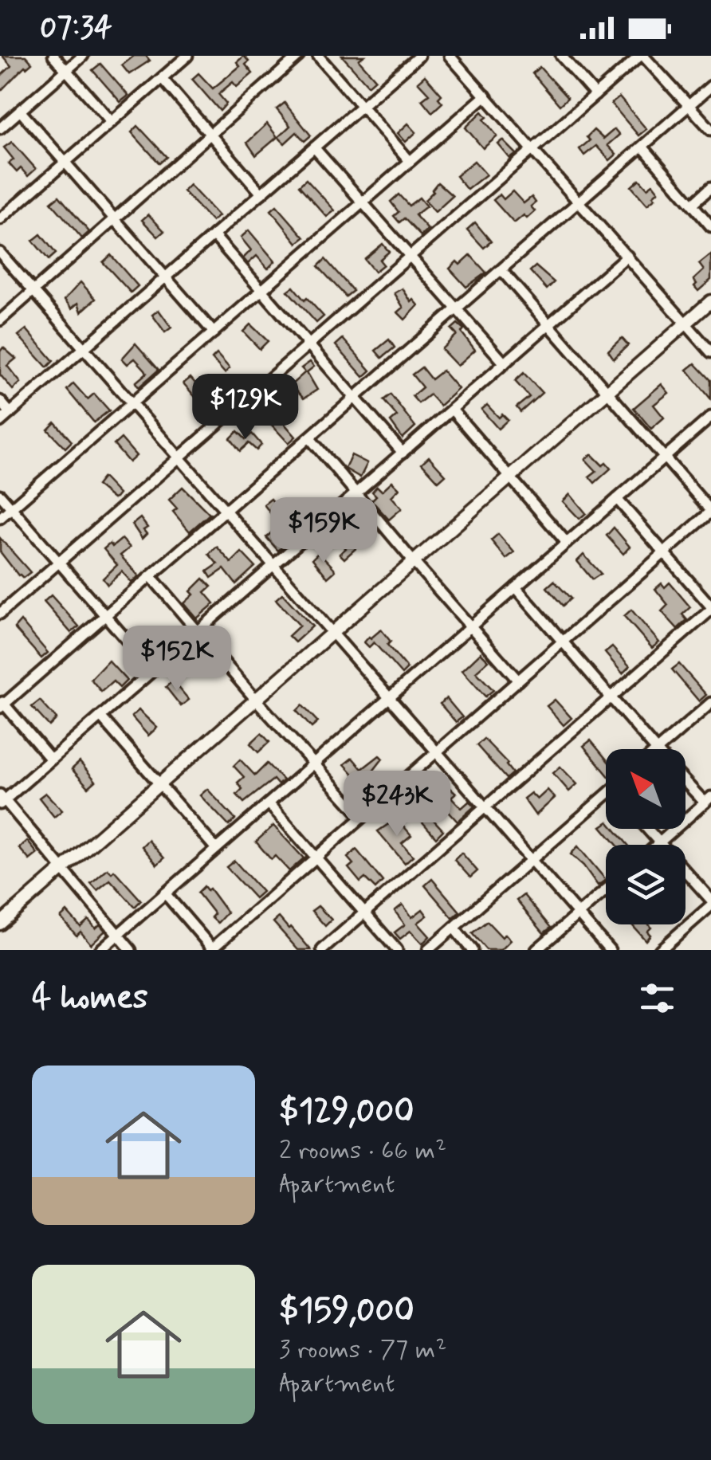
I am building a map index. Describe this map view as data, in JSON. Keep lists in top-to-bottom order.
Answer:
{
  "north": "top left",
  "page": {
    "status": "07:34",
    "price": [
      "$129K",
      "$159K",
      "$152K",
      "$243K"
    ],
    "heading": "4 homes",
    "list": [
      {
        "name": "$129,000",
        "note": "2 rooms · 66 m² · Apartment"
      },
      {
        "name": "$159,000",
        "note": "3 rooms · 77 m² · Apartment"
      }
    ]
  }
}
